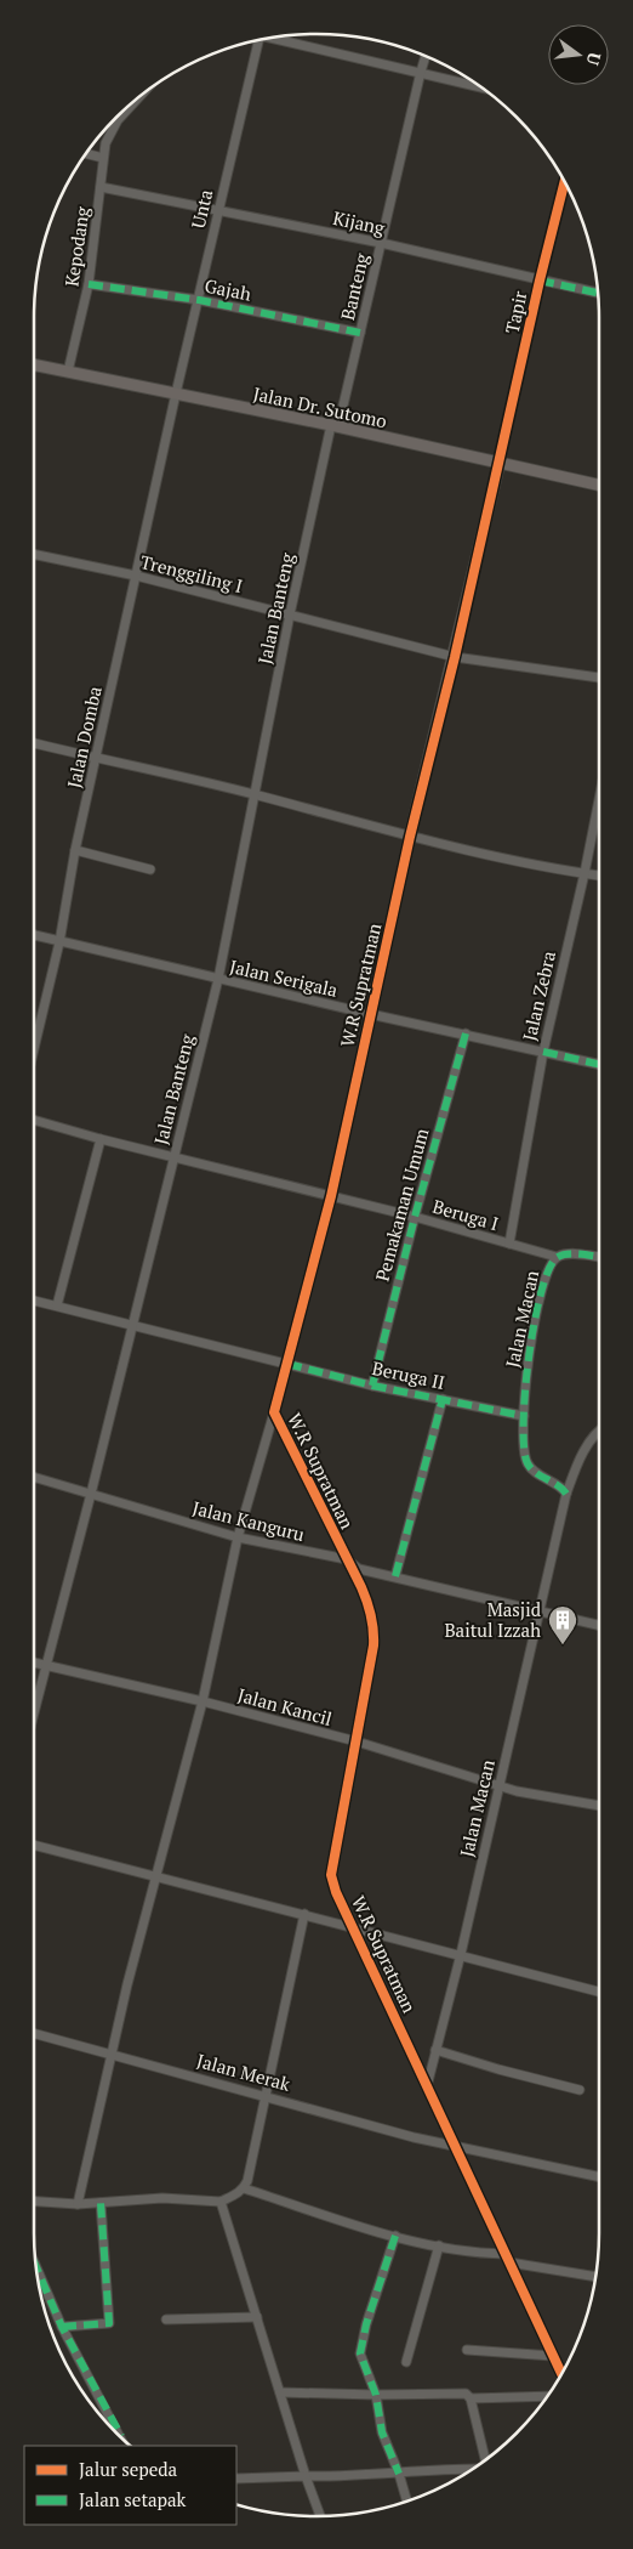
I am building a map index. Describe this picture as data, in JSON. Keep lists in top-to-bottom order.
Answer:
{
  "streets": {
    "street": [
      "Unta",
      "Kijang",
      "Kepodang",
      "Banteng",
      "Gajah",
      "Tapir",
      "Jalan Dr. Sutomo",
      "Trenggiling I",
      "Jalan Banteng",
      "Jalan Domba",
      "Jalan Serigala",
      "W.R Supratman",
      "Jalan Zebra",
      "Pemakaman Umum",
      "Beruga I",
      "Jalan Macan",
      "Beruga II",
      "Jalan Kanguru",
      "Jalan Kancil",
      "Jalan Merak"
    ]
  },
  "crossings": [
    ["Unta", "Kijang"],
    ["Unta", "Gajah"],
    ["Unta", "Jalan Dr. Sutomo"],
    ["Unta", "Jalan Domba"],
    ["Kijang", "Kepodang"],
    ["Kijang", "Banteng"],
    ["Kijang", "Tapir"],
    ["Kepodang", "Gajah"],
    ["Kepodang", "Jalan Dr. Sutomo"],
    ["Banteng", "Gajah"],
    ["Banteng", "Jalan Dr. Sutomo"],
    ["Banteng", "Jalan Banteng"],
    ["Tapir", "Jalan Dr. Sutomo"],
    ["Tapir", "W.R Supratman"],
    ["Jalan Dr. Sutomo", "Jalan Banteng"],
    ["Jalan Dr. Sutomo", "Jalan Domba"],
    ["Jalan Dr. Sutomo", "W.R Supratman"],
    ["Trenggiling I", "Jalan Banteng"],
    ["Trenggiling I", "Jalan Domba"],
    ["Trenggiling I", "W.R Supratman"],
    ["Jalan Banteng", "Jalan Serigala"],
    ["Jalan Banteng", "Beruga I"],
    ["Jalan Banteng", "Beruga II"],
    ["Jalan Banteng", "Jalan Kanguru"],
    ["Jalan Banteng", "Jalan Kancil"],
    ["Jalan Domba", "Jalan Serigala"],
    ["Jalan Serigala", "W.R Supratman"],
    ["Jalan Serigala", "Jalan Zebra"],
    ["Jalan Serigala", "Pemakaman Umum"],
    ["W.R Supratman", "Beruga I"],
    ["W.R Supratman", "Jalan Macan"],
    ["W.R Supratman", "Beruga II"],
    ["W.R Supratman", "Jalan Kanguru"],
    ["W.R Supratman", "Jalan Kancil"],
    ["W.R Supratman", "Jalan Merak"],
    ["Jalan Zebra", "Beruga I"],
    ["Pemakaman Umum", "Beruga I"],
    ["Pemakaman Umum", "Beruga II"],
    ["Beruga I", "Jalan Macan"],
    ["Jalan Macan", "Beruga II"],
    ["Jalan Macan", "Jalan Kanguru"],
    ["Jalan Macan", "Jalan Kancil"]
  ],
  "places": {
    "building": ["Masjid Baitul Izzah"]
  },
  "legend": ["Jalur sepeda", "Jalan setapak"],
  "north": "right"
}
